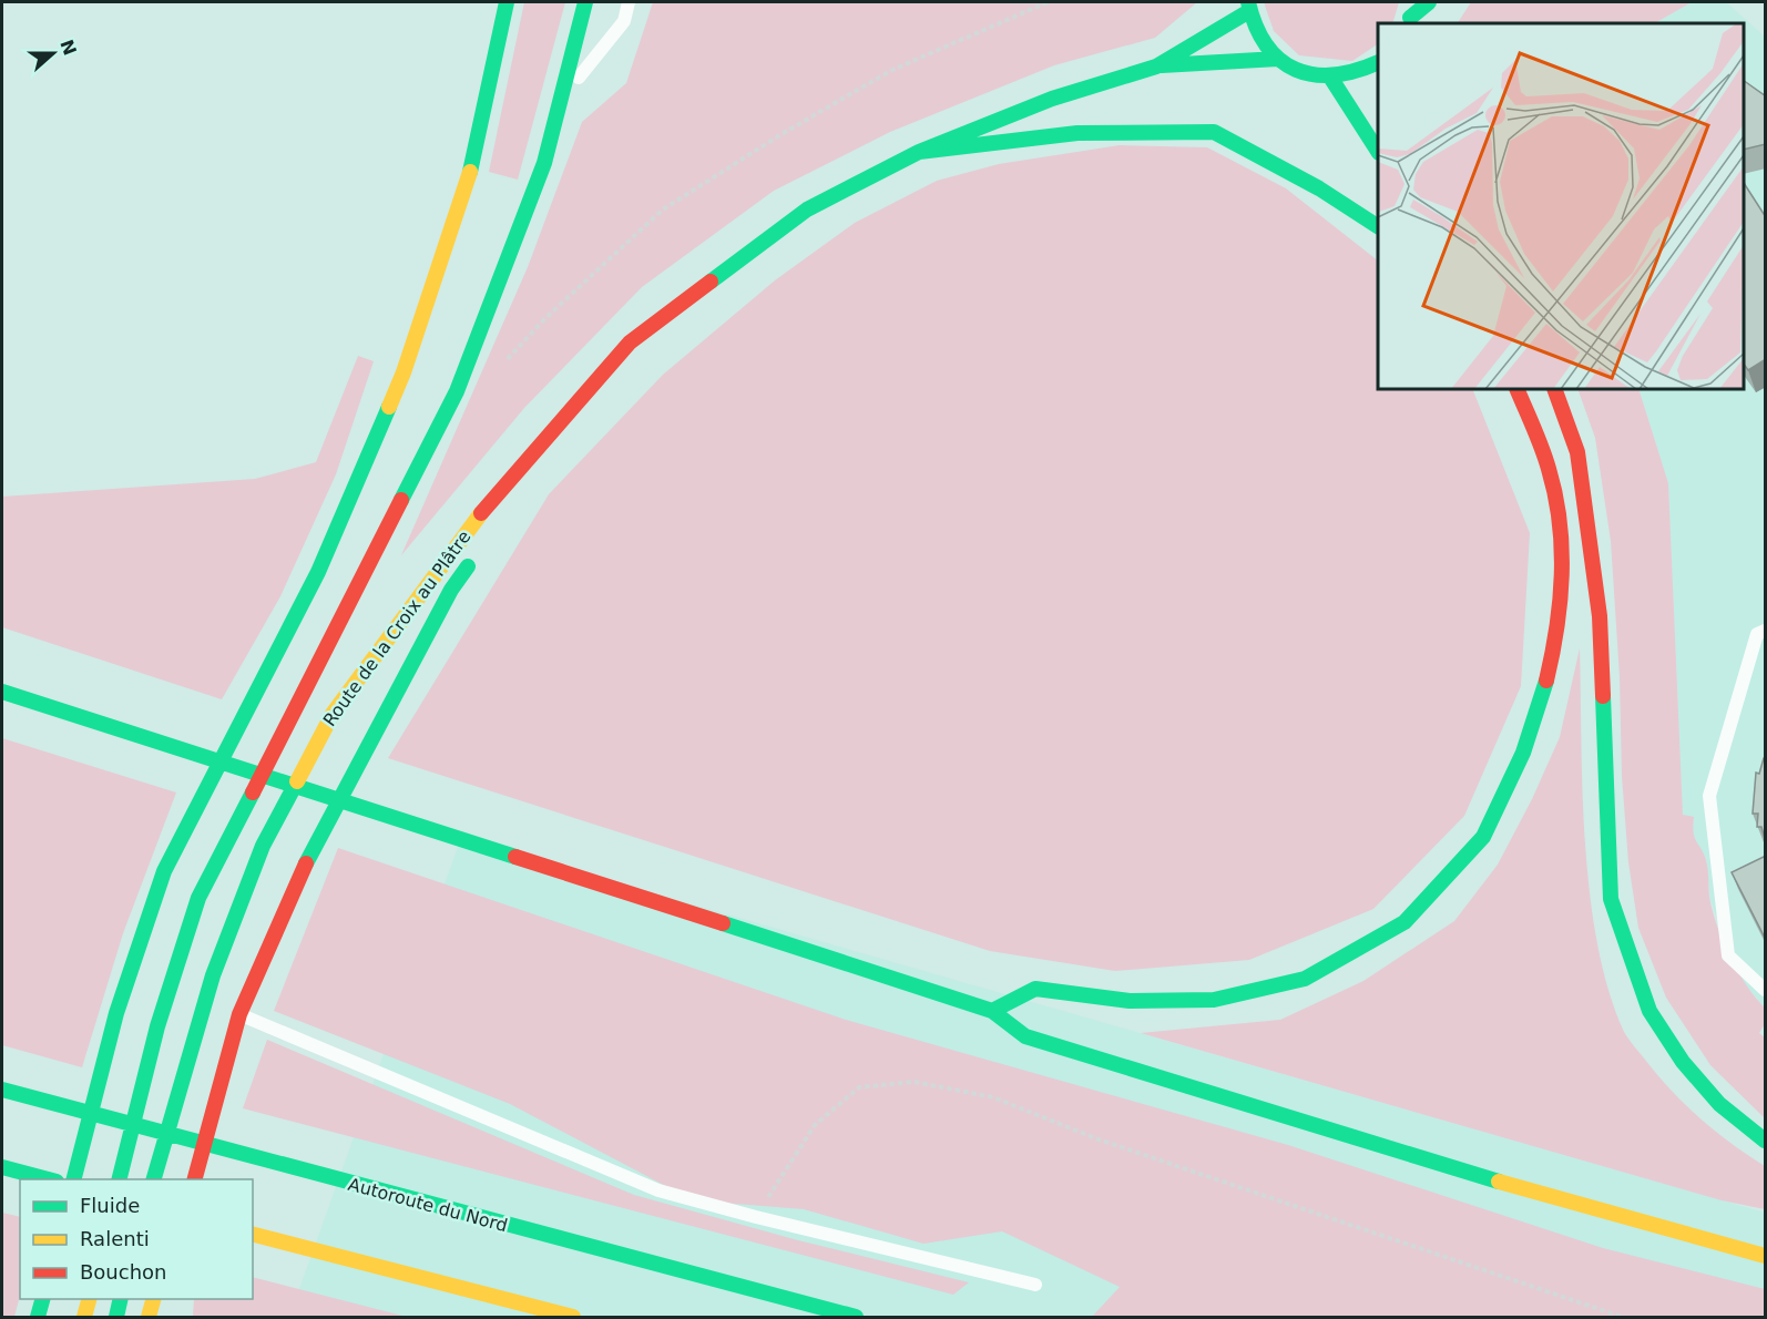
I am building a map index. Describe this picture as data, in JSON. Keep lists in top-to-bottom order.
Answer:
{
  "streets": {
    "main road": ["Route de la Croix au Plâtre", "Autoroute du Nord"]
  },
  "legend": ["Fluide", "Ralenti", "Bouchon"],
  "north": "right"
}
